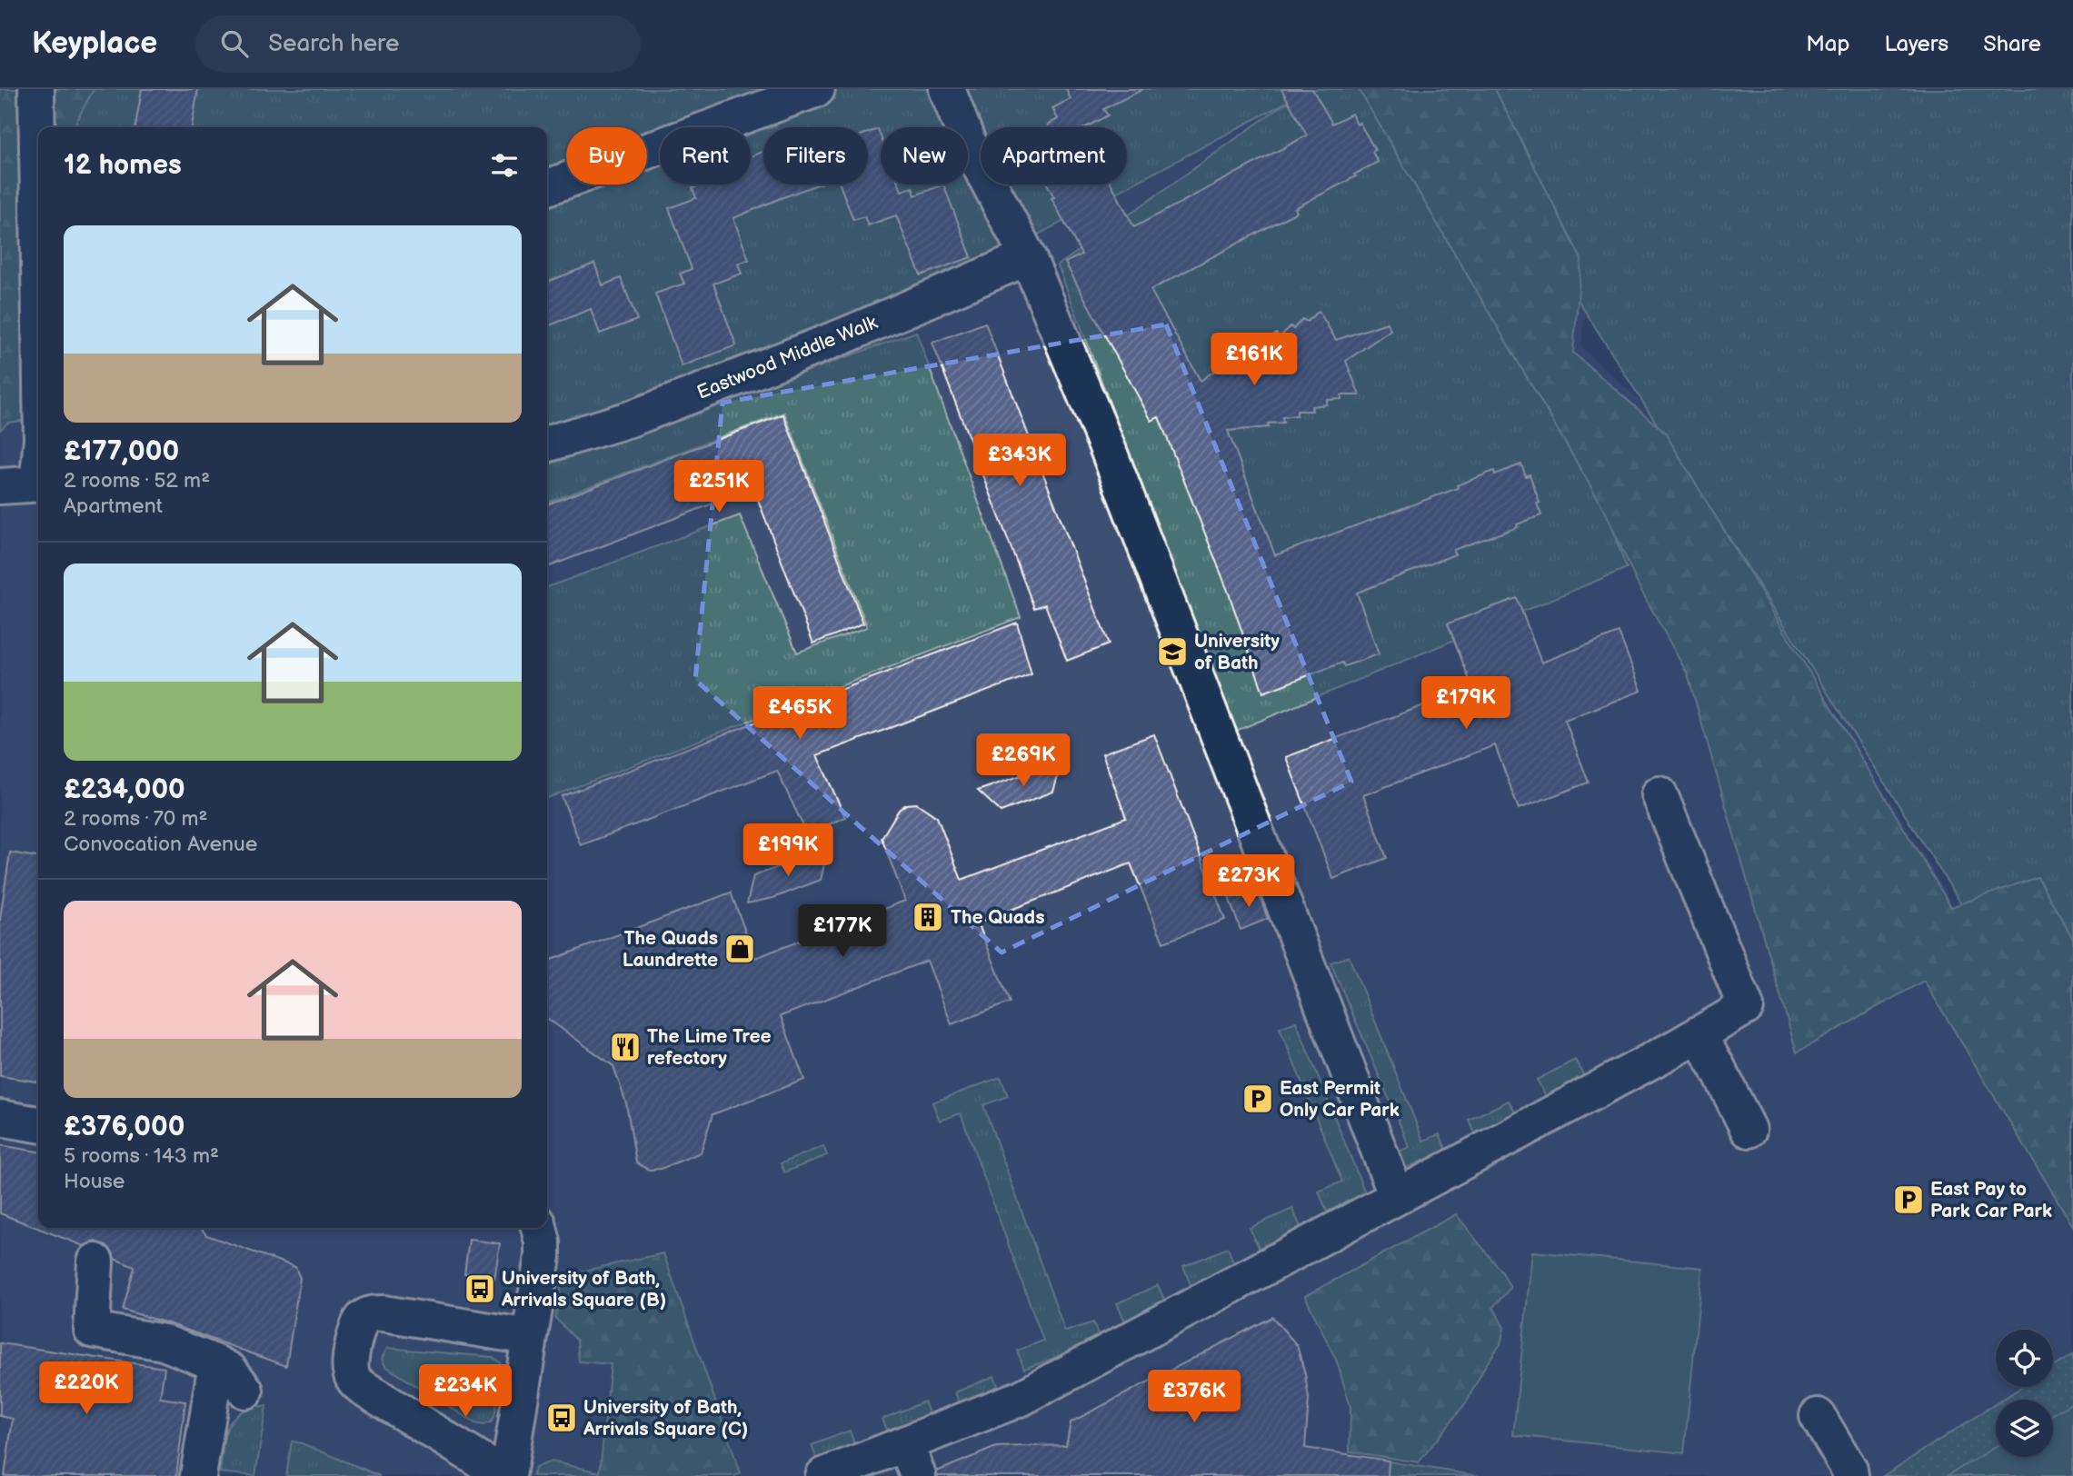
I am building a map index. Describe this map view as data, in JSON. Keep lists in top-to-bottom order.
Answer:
{
  "streets": {
    "street": ["Eastwood Middle Walk"]
  },
  "places": {
    "school or university": ["University of Bath"],
    "building": ["The Quads"],
    "shop": ["The Quads Laundrette"],
    "restaurant": ["The Lime Tree refectory"],
    "parking": ["East Permit Only Car Park", "East Pay to Park Car Park"],
    "bus stop": ["University of Bath, Arrivals Square (B)", "University of Bath, Arrivals Square (C)"]
  },
  "page": {
    "header": "Keyplace",
    "search": "Search here",
    "nav": ["Map", "Layers", "Share"],
    "chip": [
      "Buy",
      "Rent",
      "Filters",
      "New",
      "Apartment"
    ],
    "heading": "12 homes",
    "list": [
      {
        "name": "£177,000",
        "note": "2 rooms · 52 m² · Apartment"
      },
      {
        "name": "£234,000",
        "note": "2 rooms · 70 m² · Convocation Avenue"
      },
      {
        "name": "£376,000",
        "note": "5 rooms · 143 m² · House"
      }
    ],
    "price": [
      "£161K",
      "£343K",
      "£251K",
      "£179K",
      "£465K",
      "£269K",
      "£199K",
      "£273K",
      "£177K",
      "£220K",
      "£234K",
      "£376K"
    ]
  }
}
